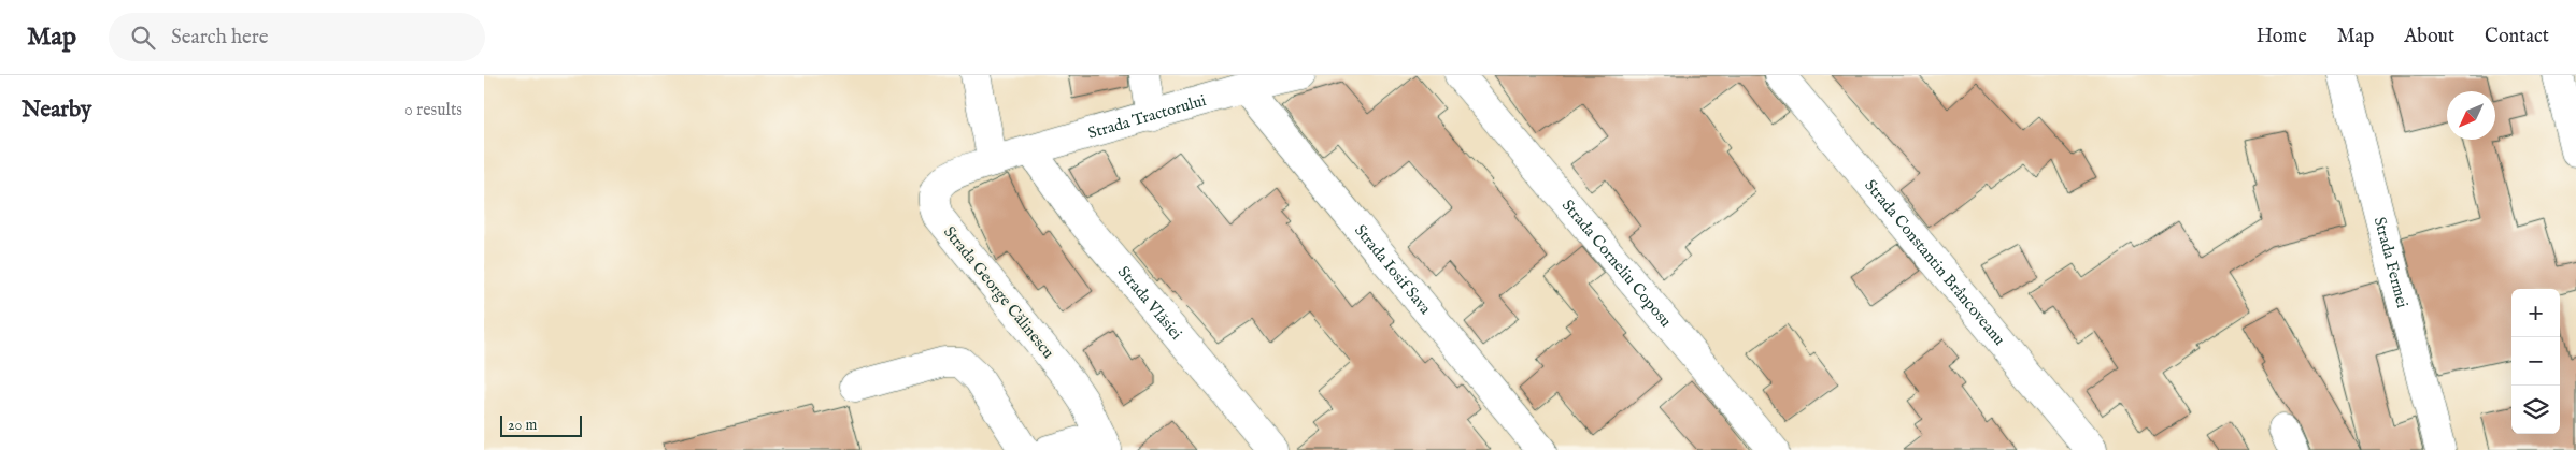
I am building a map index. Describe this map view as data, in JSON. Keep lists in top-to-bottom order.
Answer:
{
  "streets": {
    "street": [
      "Strada Tractorului",
      "Strada Corneliu Coposu",
      "Strada Constantin Brâncoveanu",
      "Strada Fermei",
      "Strada Iosif Sava",
      "Strada George Călinescu",
      "Strada Vlăsiei"
    ]
  },
  "crossings": [
    ["Strada Tractorului", "Strada Iosif Sava"],
    ["Strada Tractorului", "Strada George Călinescu"],
    ["Strada Tractorului", "Strada Vlăsiei"]
  ],
  "scale_bar": "20 m",
  "north": "bottom left",
  "page": {
    "header": "Map",
    "search": "Search here",
    "nav": [
      "Home",
      "Map",
      "About",
      "Contact"
    ],
    "heading": ["Nearby", "0 results"],
    "map_buttons": ["+", "−"],
    "scale": "20 m"
  }
}
